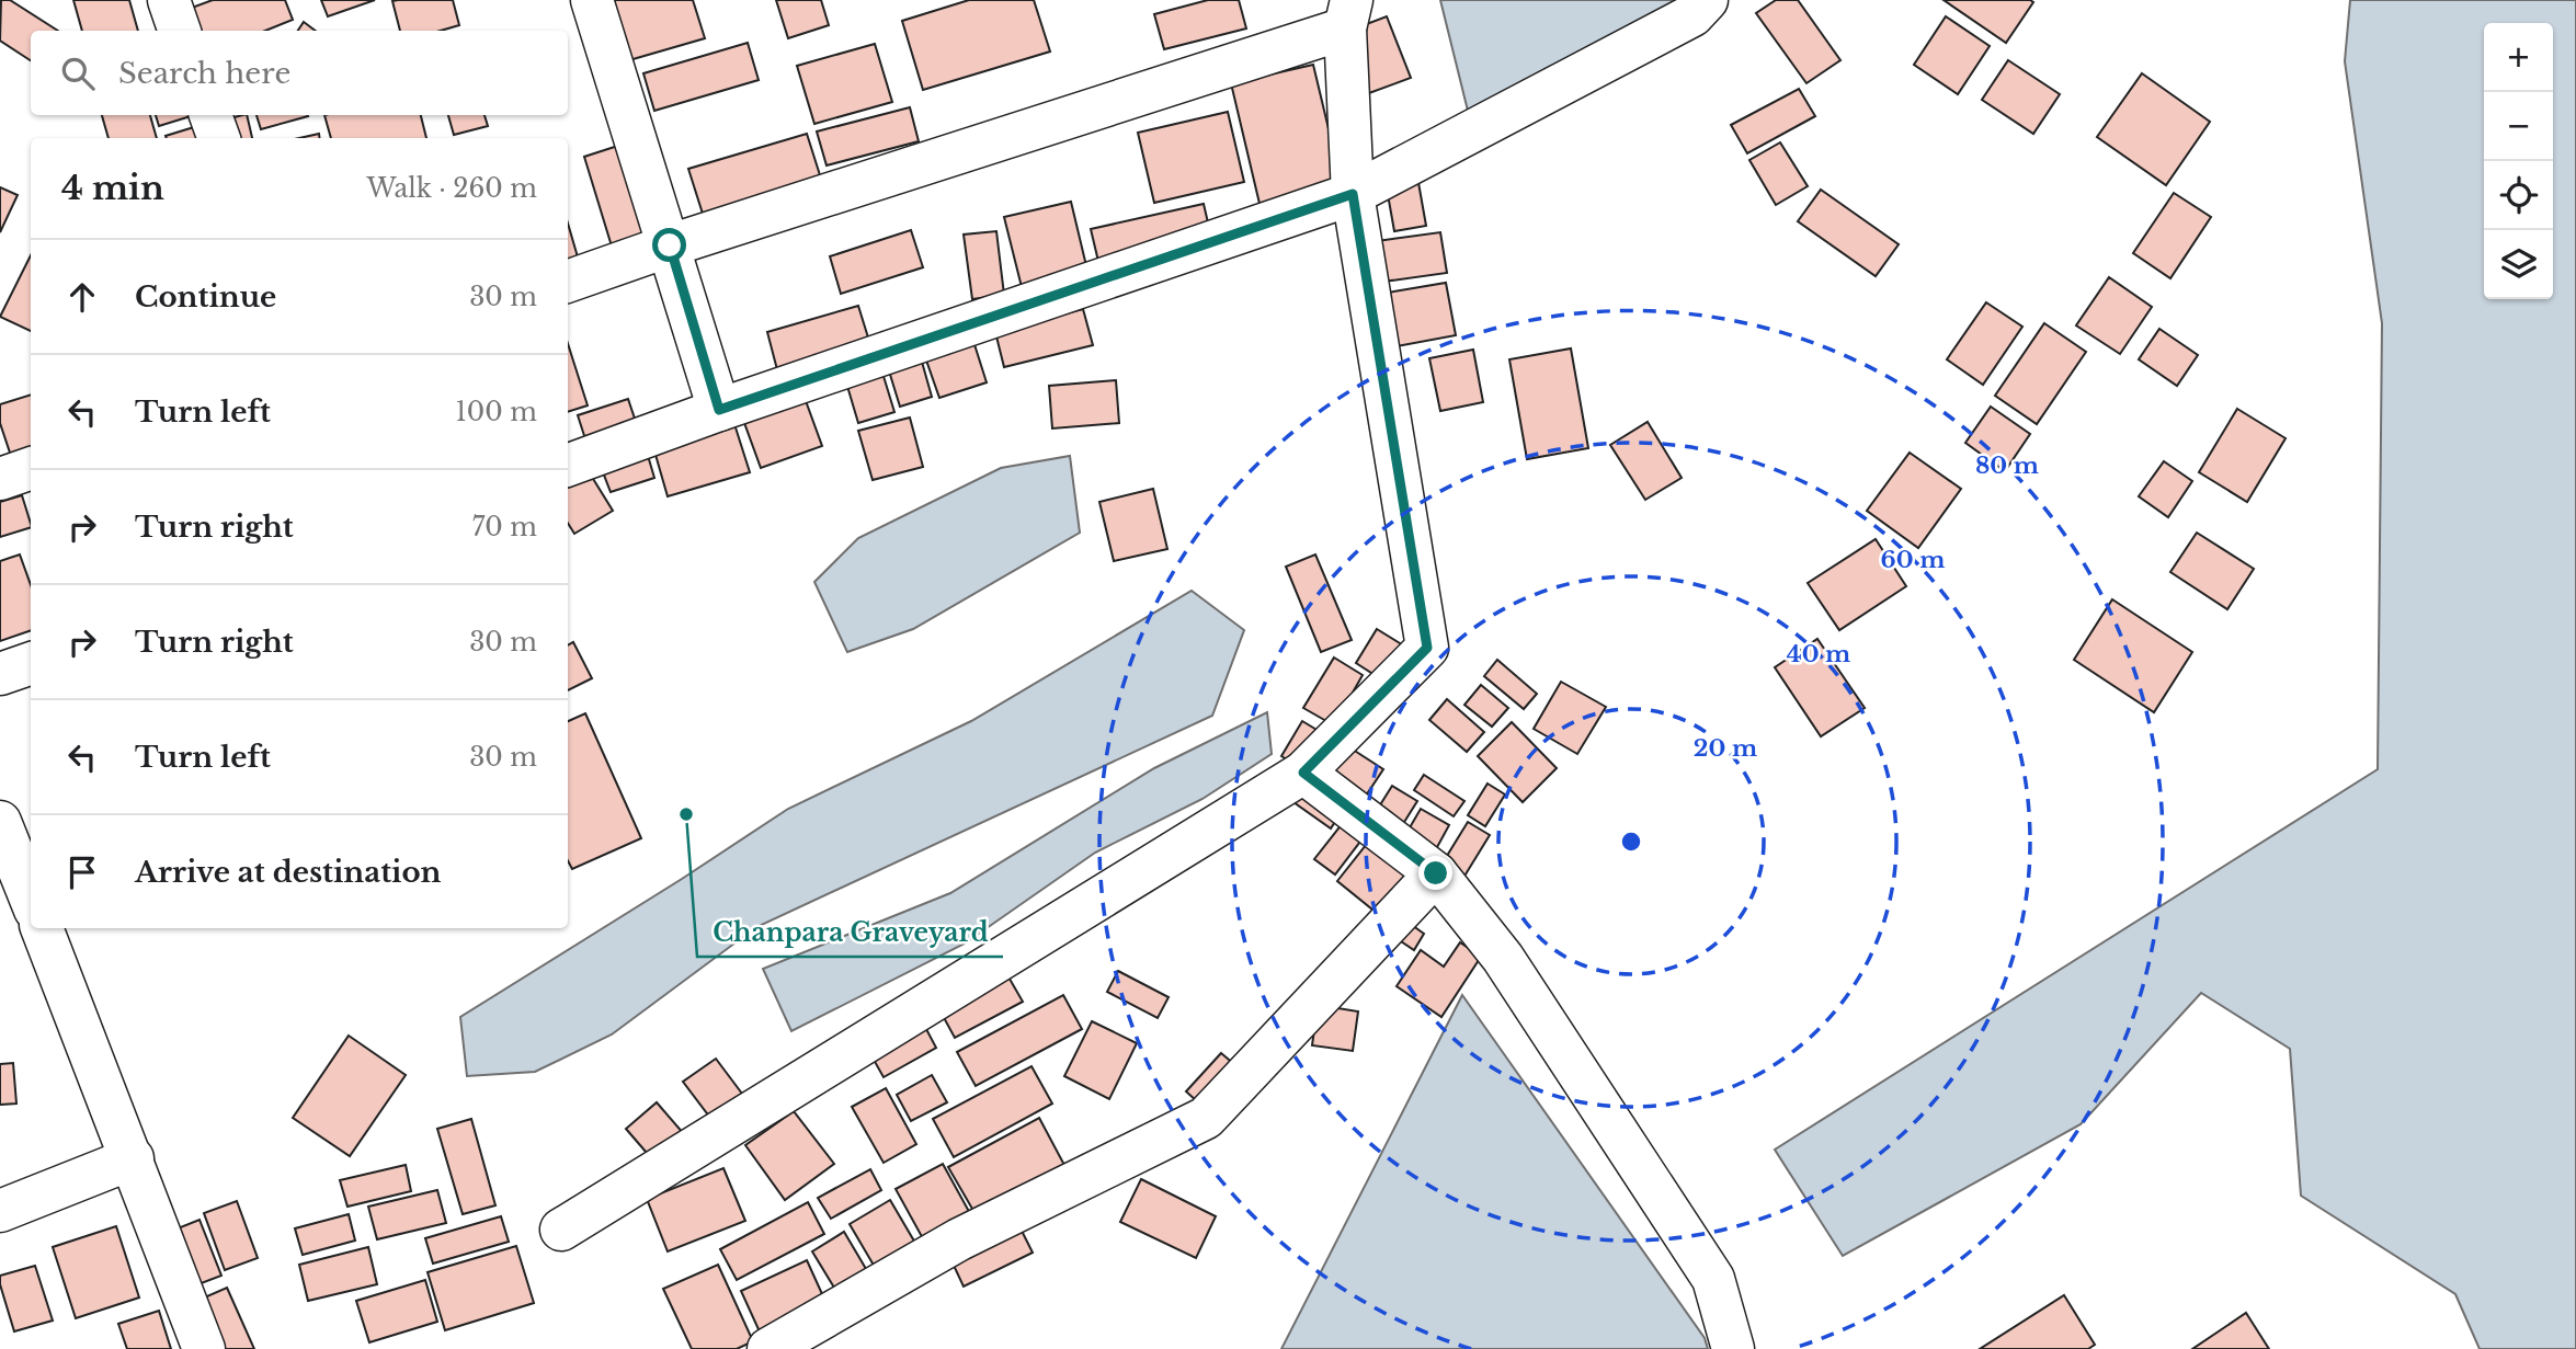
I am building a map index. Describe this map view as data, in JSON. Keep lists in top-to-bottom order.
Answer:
{
  "places": ["Chanpara Graveyard"],
  "page": {
    "map_buttons": ["+", "−"],
    "search": "Search here",
    "heading": ["4 min", "Walk · 260 m"],
    "list": [
      ["Continue", "30 m"],
      ["Turn left", "100 m"],
      ["Turn right", "70 m"],
      ["Turn right", "30 m"],
      ["Turn left", "30 m"],
      "Arrive at destination"
    ]
  },
  "rings": [
    "80 m",
    "60 m",
    "40 m",
    "20 m"
  ]
}
